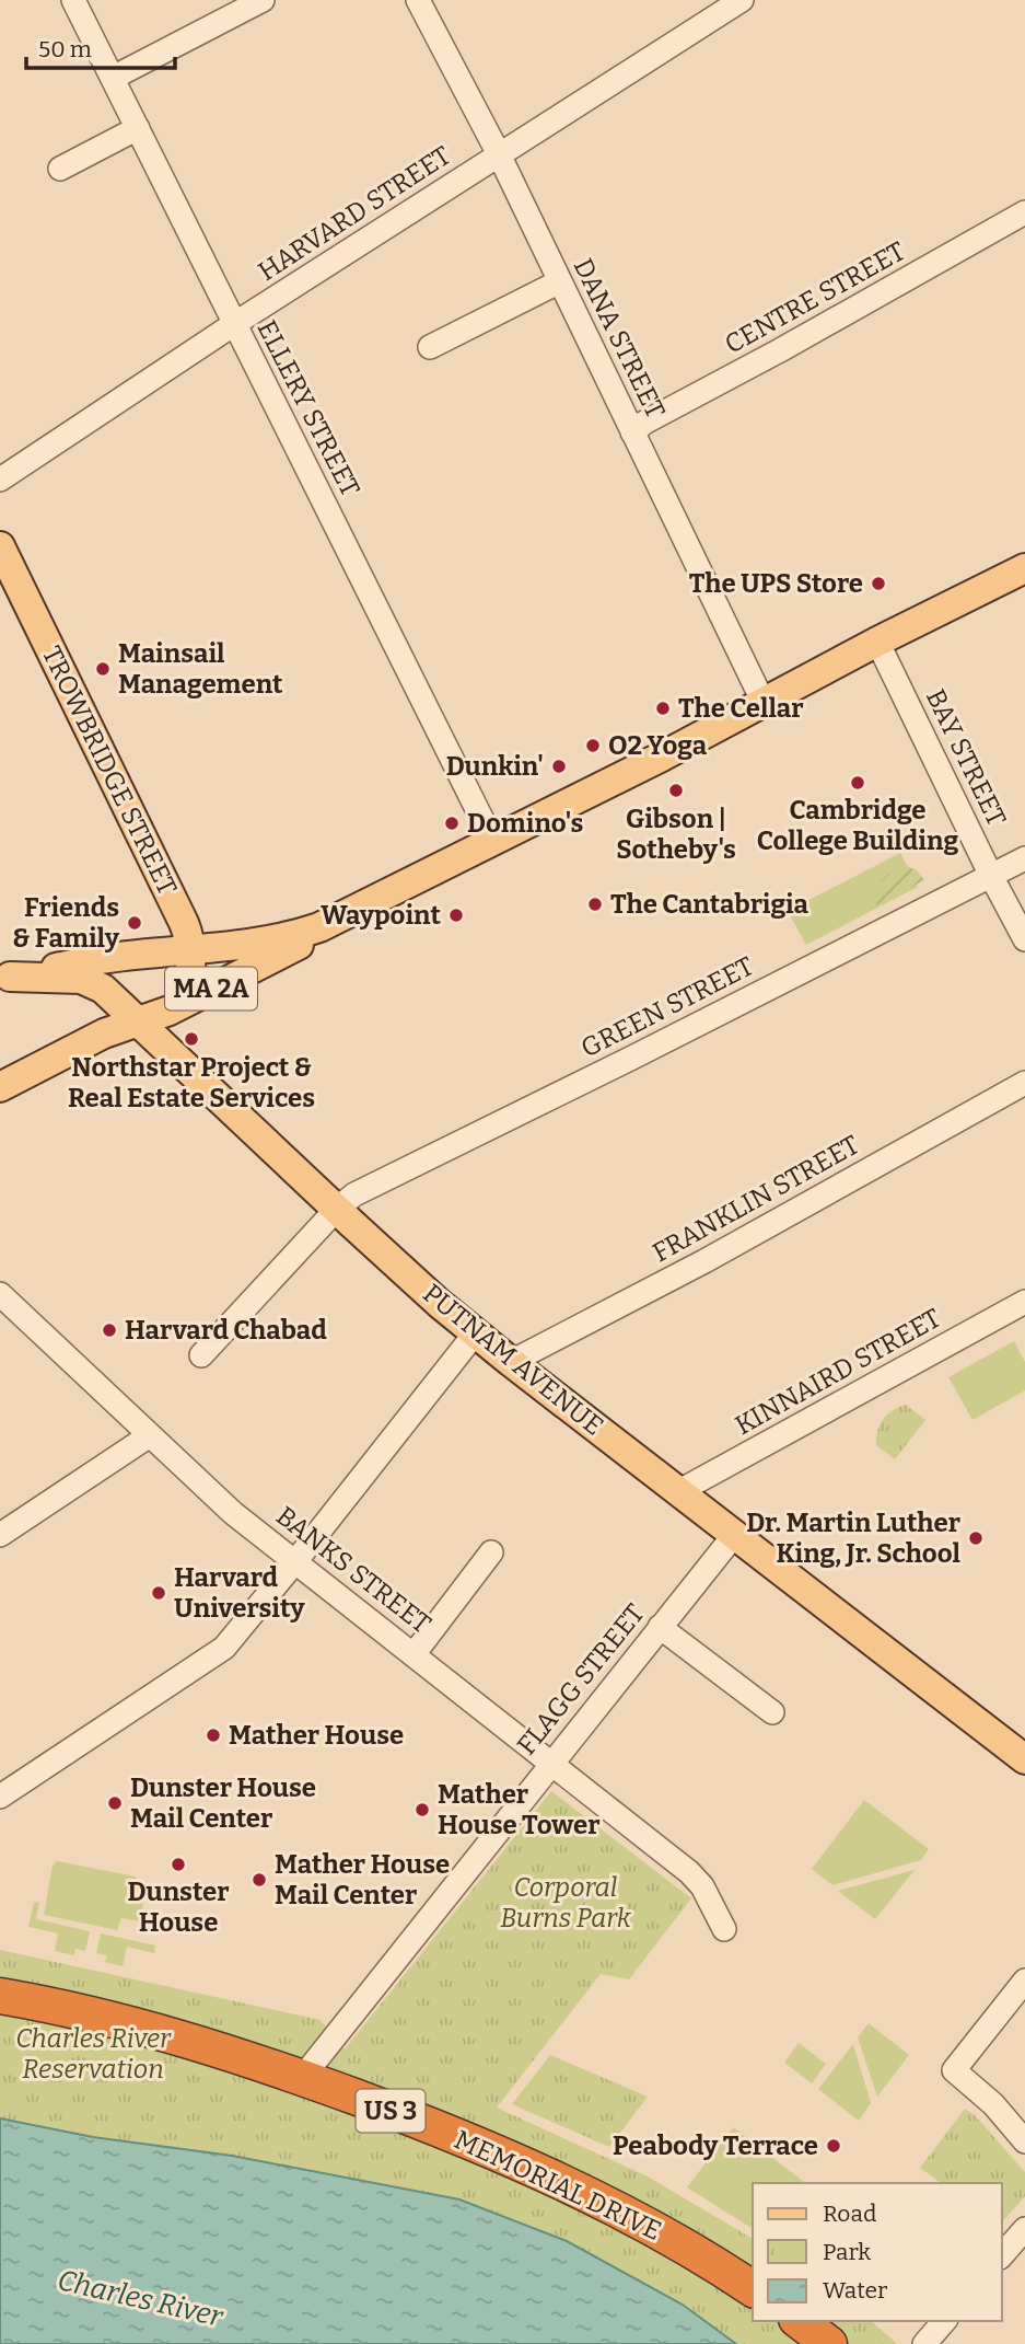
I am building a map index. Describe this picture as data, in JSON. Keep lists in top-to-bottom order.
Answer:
{
  "streets": {
    "highway": ["US 3", "MEMORIAL DRIVE"],
    "main road": ["TROWBRIDGE STREET", "MA 2A", "PUTNAM AVENUE"],
    "street": [
      "HARVARD STREET",
      "CENTRE STREET",
      "DANA STREET",
      "ELLERY STREET",
      "BAY STREET",
      "GREEN STREET",
      "FRANKLIN STREET",
      "KINNAIRD STREET",
      "BANKS STREET",
      "FLAGG STREET"
    ]
  },
  "crossings": [
    ["HARVARD STREET", "DANA STREET"],
    ["HARVARD STREET", "ELLERY STREET"],
    ["CENTRE STREET", "DANA STREET"],
    ["DANA STREET", "MA 2A"],
    ["ELLERY STREET", "MA 2A"],
    ["BAY STREET", "MA 2A"],
    ["BAY STREET", "GREEN STREET"],
    ["TROWBRIDGE STREET", "MA 2A"],
    ["MA 2A", "PUTNAM AVENUE"],
    ["GREEN STREET", "PUTNAM AVENUE"],
    ["FRANKLIN STREET", "PUTNAM AVENUE"],
    ["PUTNAM AVENUE", "KINNAIRD STREET"],
    ["PUTNAM AVENUE", "FLAGG STREET"],
    ["BANKS STREET", "FLAGG STREET"],
    ["FLAGG STREET", "MEMORIAL DRIVE"]
  ],
  "water": ["Charles River"],
  "parks": ["Corporal Burns Park", "Charles River Reservation"],
  "places": [
    "The UPS Store",
    "Mainsail Management",
    "The Cellar",
    "O2 Yoga",
    "Dunkin'",
    "Cambridge College Building",
    "Gibson | Sotheby's",
    "Domino's",
    "The Cantabrigia",
    "Waypoint",
    "Friends & Family",
    "Northstar Project & Real Estate Services",
    "Harvard Chabad",
    "Dr. Martin Luther King, Jr. School",
    "Harvard University",
    "Mather House",
    "Dunster House Mail Center",
    "Mather House Tower",
    "Dunster House",
    "Mather House Mail Center",
    "Peabody Terrace"
  ],
  "legend": ["Road", "Park", "Water"],
  "scale_bar": "50 m"
}
